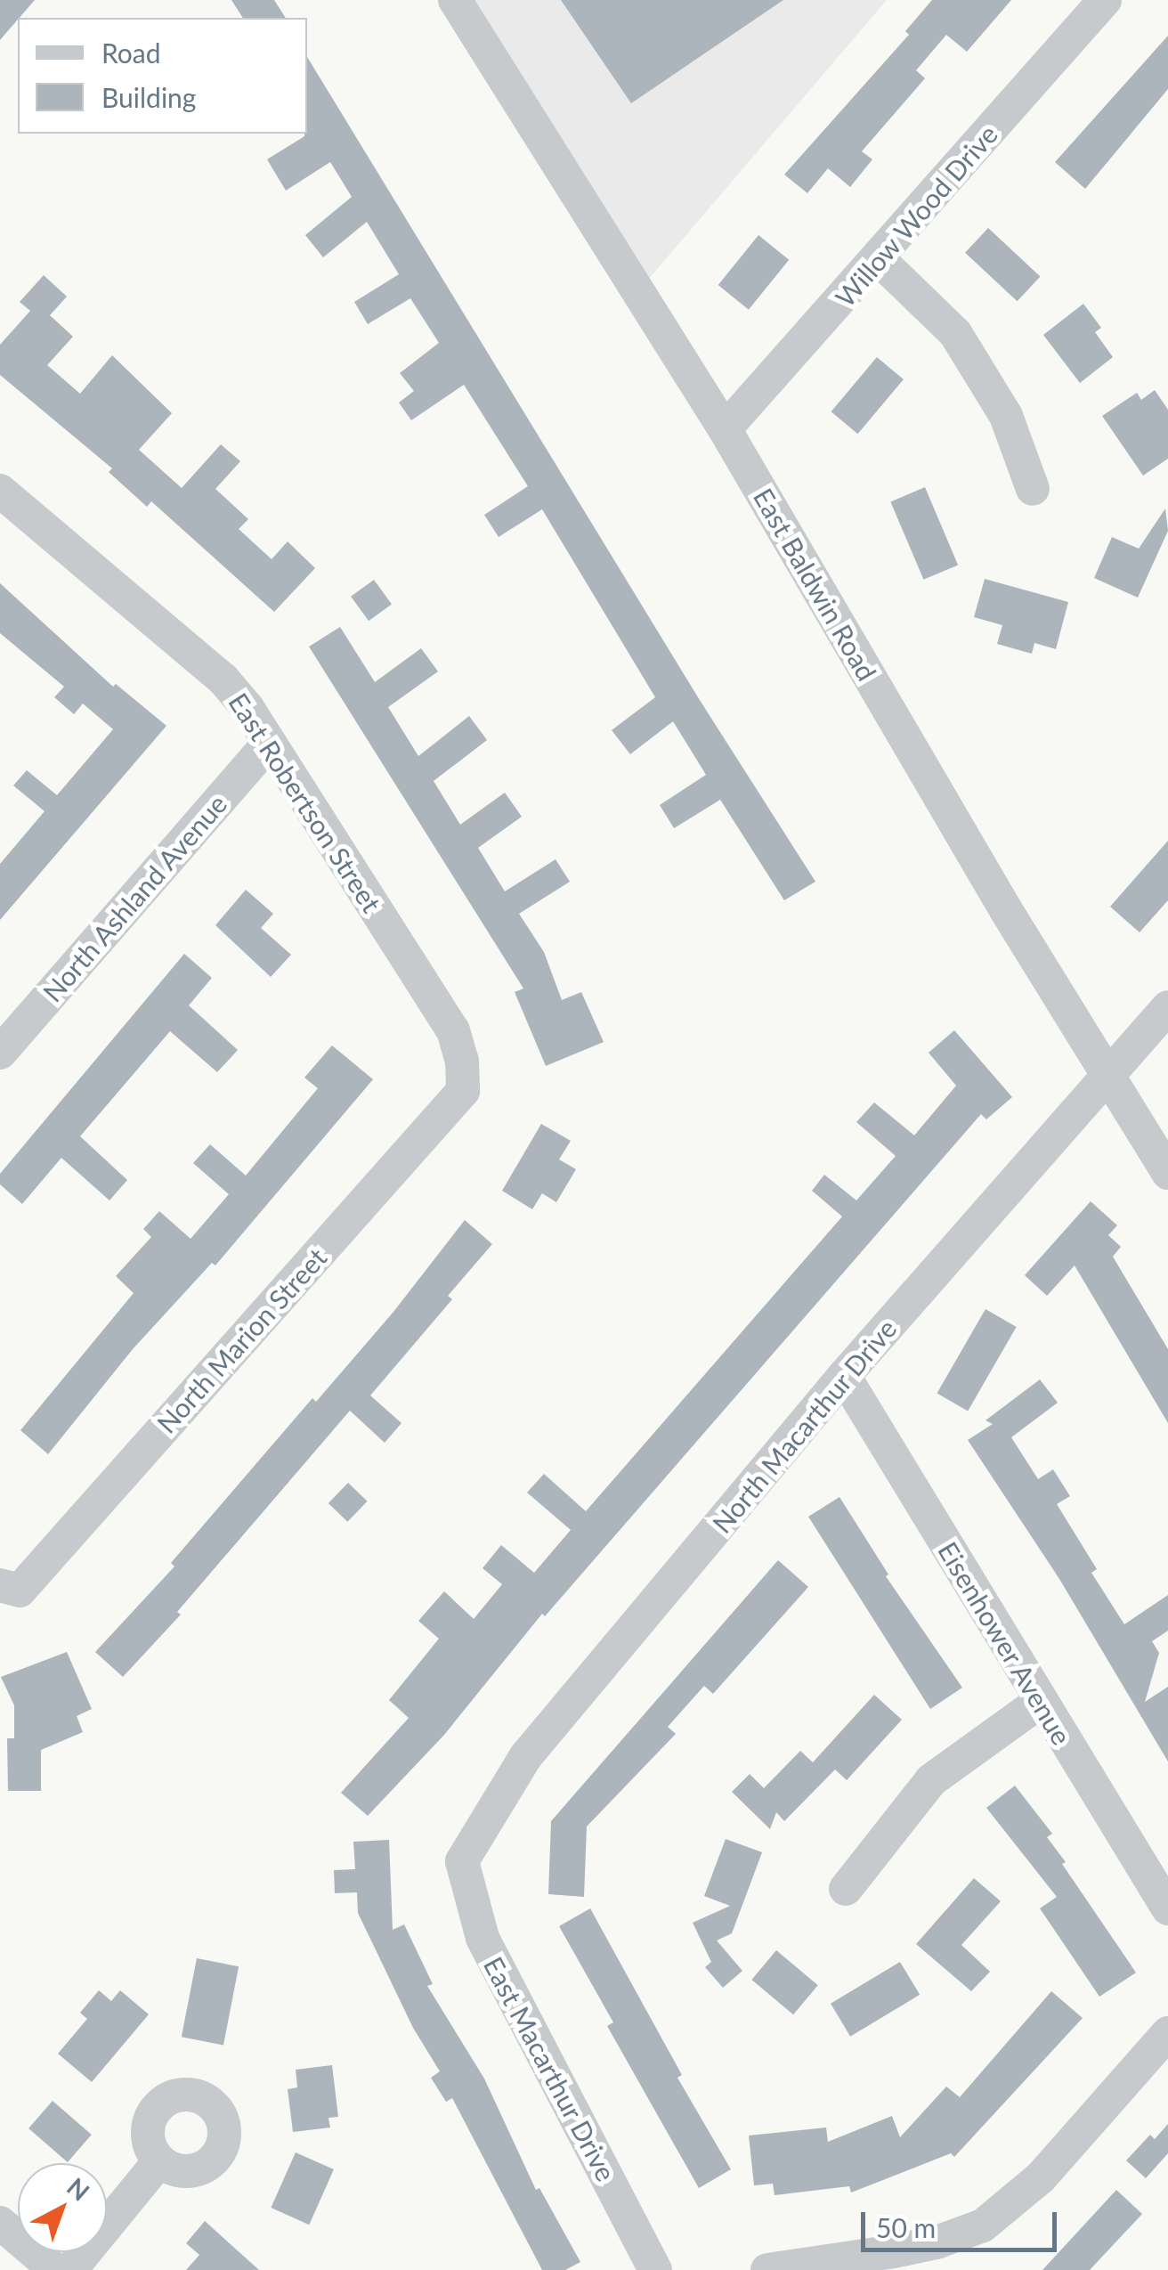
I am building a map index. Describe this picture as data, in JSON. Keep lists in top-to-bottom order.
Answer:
{
  "streets": {
    "street": [
      "Willow Wood Drive",
      "East Baldwin Road",
      "East Robertson Street",
      "North Ashland Avenue",
      "North Marion Street",
      "North Macarthur Drive",
      "Eisenhower Avenue",
      "East Macarthur Drive"
    ]
  },
  "crossings": [
    ["Willow Wood Drive", "East Baldwin Road"],
    ["East Baldwin Road", "North Macarthur Drive"],
    ["East Robertson Street", "North Ashland Avenue"],
    ["East Robertson Street", "North Marion Street"],
    ["North Macarthur Drive", "Eisenhower Avenue"],
    ["North Macarthur Drive", "East Macarthur Drive"]
  ],
  "legend": ["Road", "Building"],
  "scale_bar": "50 m",
  "north": "top right"
}
